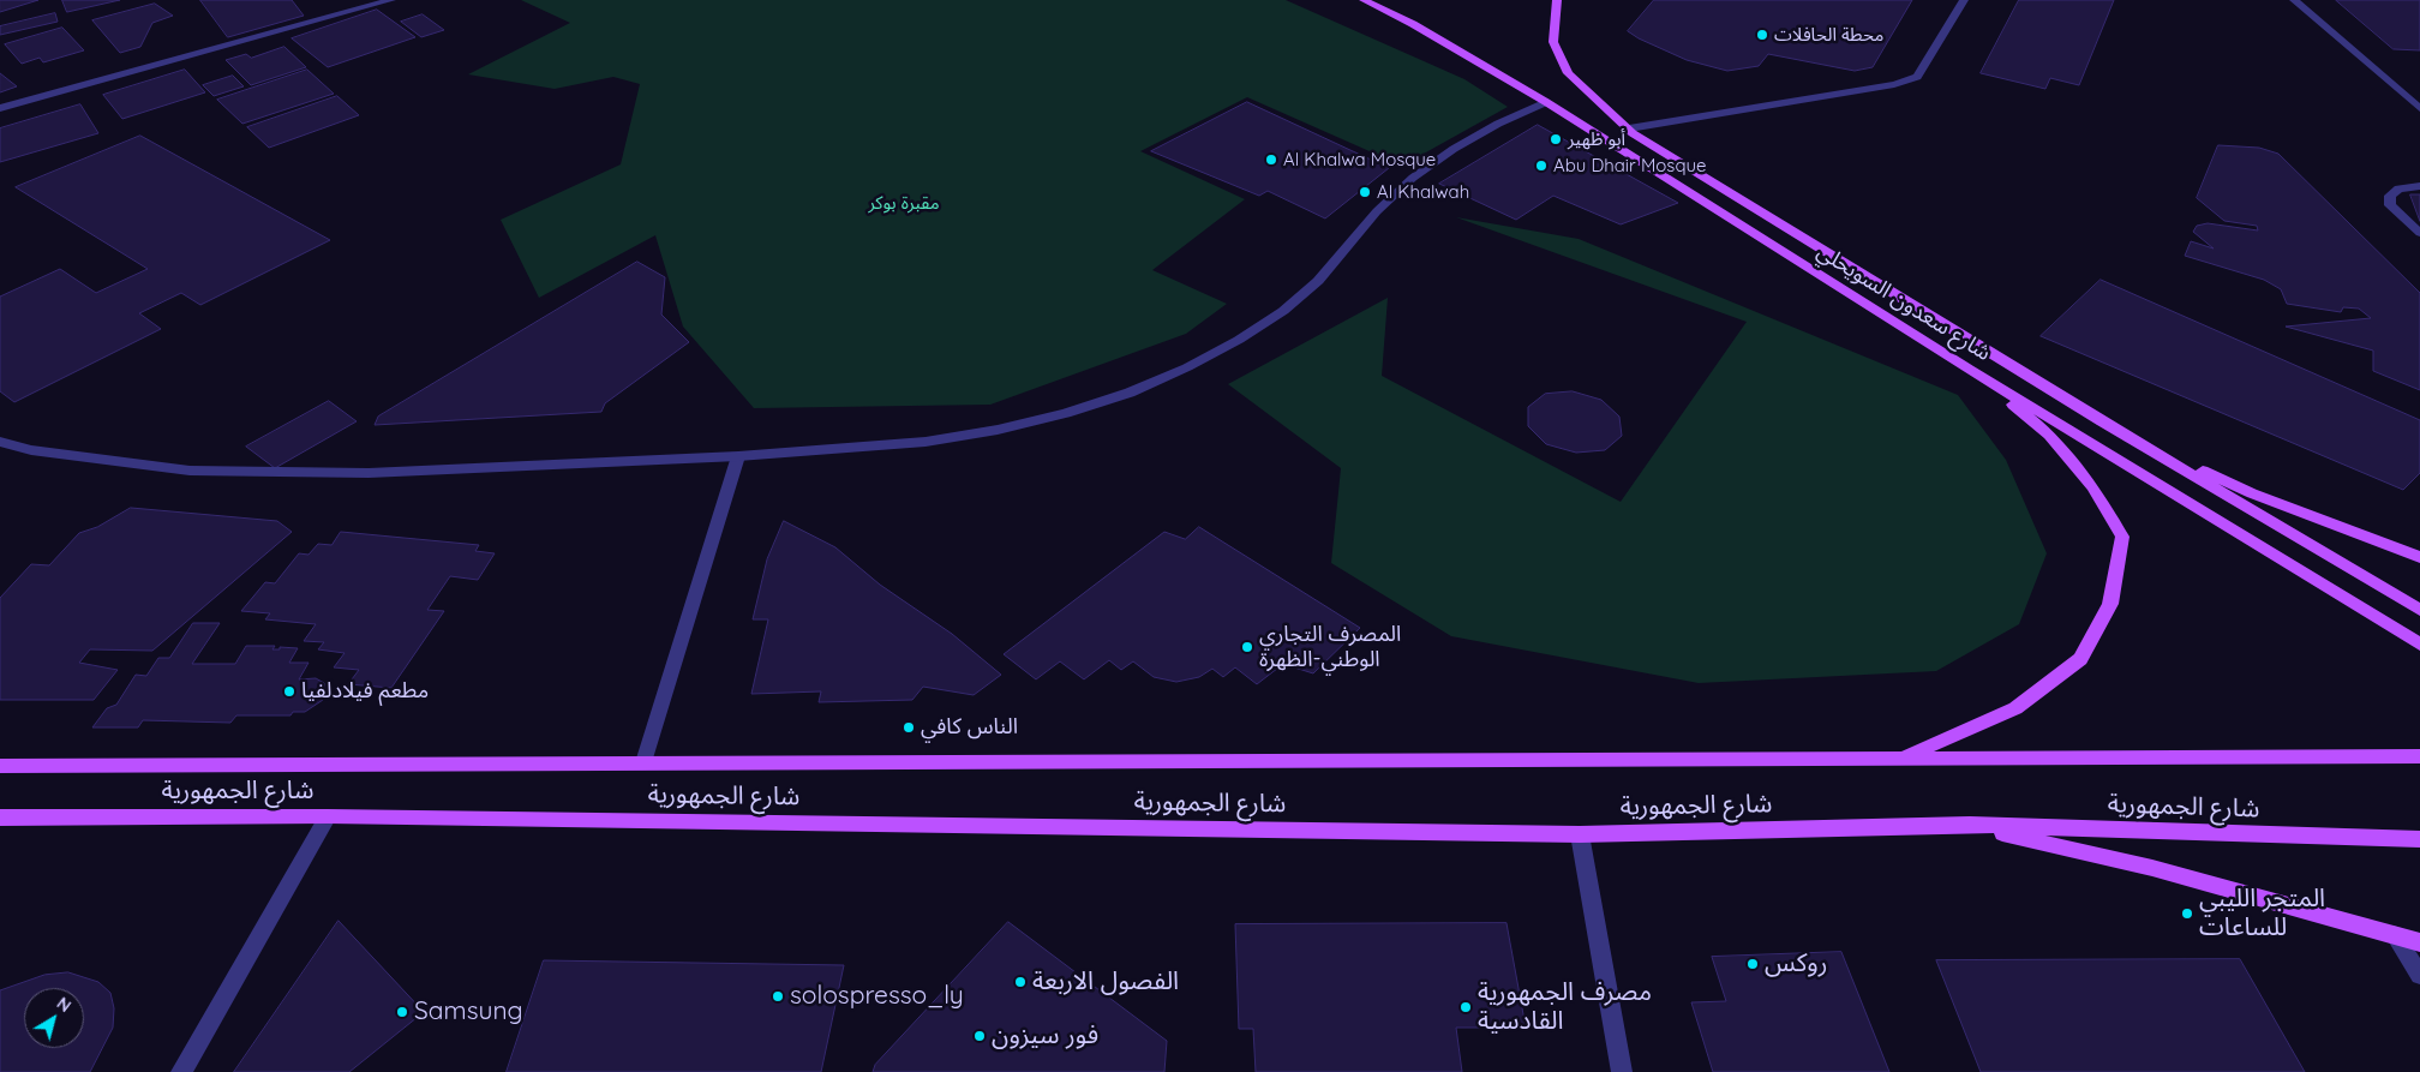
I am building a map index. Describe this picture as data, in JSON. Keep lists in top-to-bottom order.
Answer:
{
  "streets": {
    "main road": ["شارع سعدون السويحلي", "شارع الجمهورية"]
  },
  "parks": ["مقبرة بوكر"],
  "places": [
    "محطة الحافلات",
    "أبو ظهير",
    "Al Khalwa Mosque",
    "Abu Dhair Mosque",
    "Al Khalwah",
    "المصرف التجاري الوطني-الظهرة",
    "مطعم فيلادلفيا",
    "الناس كافي",
    "المتجر الليبي للساعات",
    "روكس",
    "الفصول الاربعة",
    "solospresso_ly",
    "مصرف الجمهورية القادسية",
    "Samsung",
    "فور سيزون"
  ],
  "north": "top right"
}
